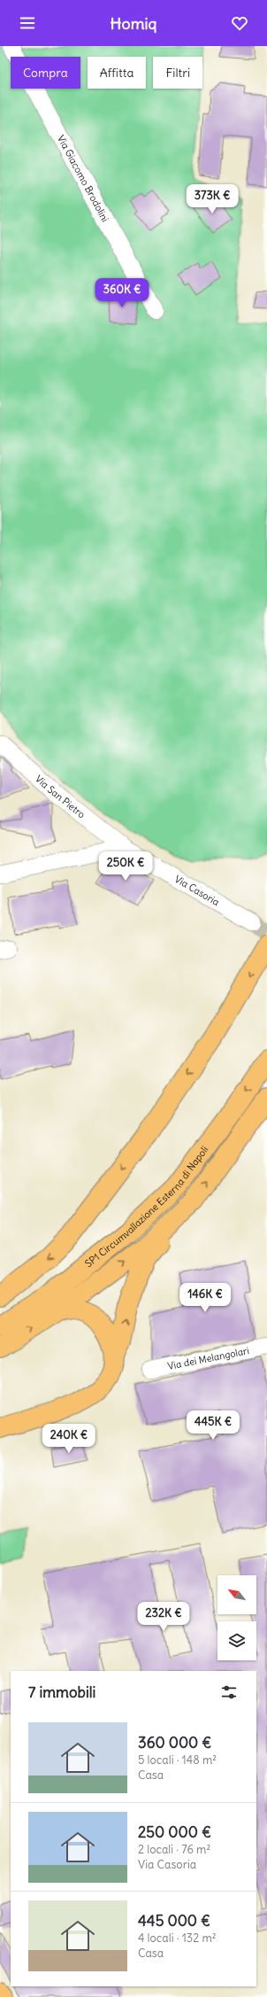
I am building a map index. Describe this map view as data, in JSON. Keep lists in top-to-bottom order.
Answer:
{
  "streets": {
    "main road": ["SP1 Circumvallazione Esterna di Napoli"],
    "street": [
      "Via Giacomo Brodolini",
      "Via San Pietro",
      "Via Casoria",
      "Via dei Melangolari"
    ]
  },
  "crossings": [
    ["Via San Pietro", "Via Casoria"]
  ],
  "north": "top left",
  "page": {
    "header": "Homiq",
    "chip": ["Compra", "Affitta", "Filtri"],
    "price": [
      "373K €",
      "360K €",
      "250K €",
      "146K €",
      "445K €",
      "240K €",
      "232K €"
    ],
    "heading": "7 immobili",
    "list": [
      {
        "name": "360 000 €",
        "note": "5 locali · 148 m² · Casa"
      },
      {
        "name": "250 000 €",
        "note": "2 locali · 76 m² · Via Casoria"
      },
      {
        "name": "445 000 €",
        "note": "4 locali · 132 m² · Casa"
      }
    ]
  }
}
